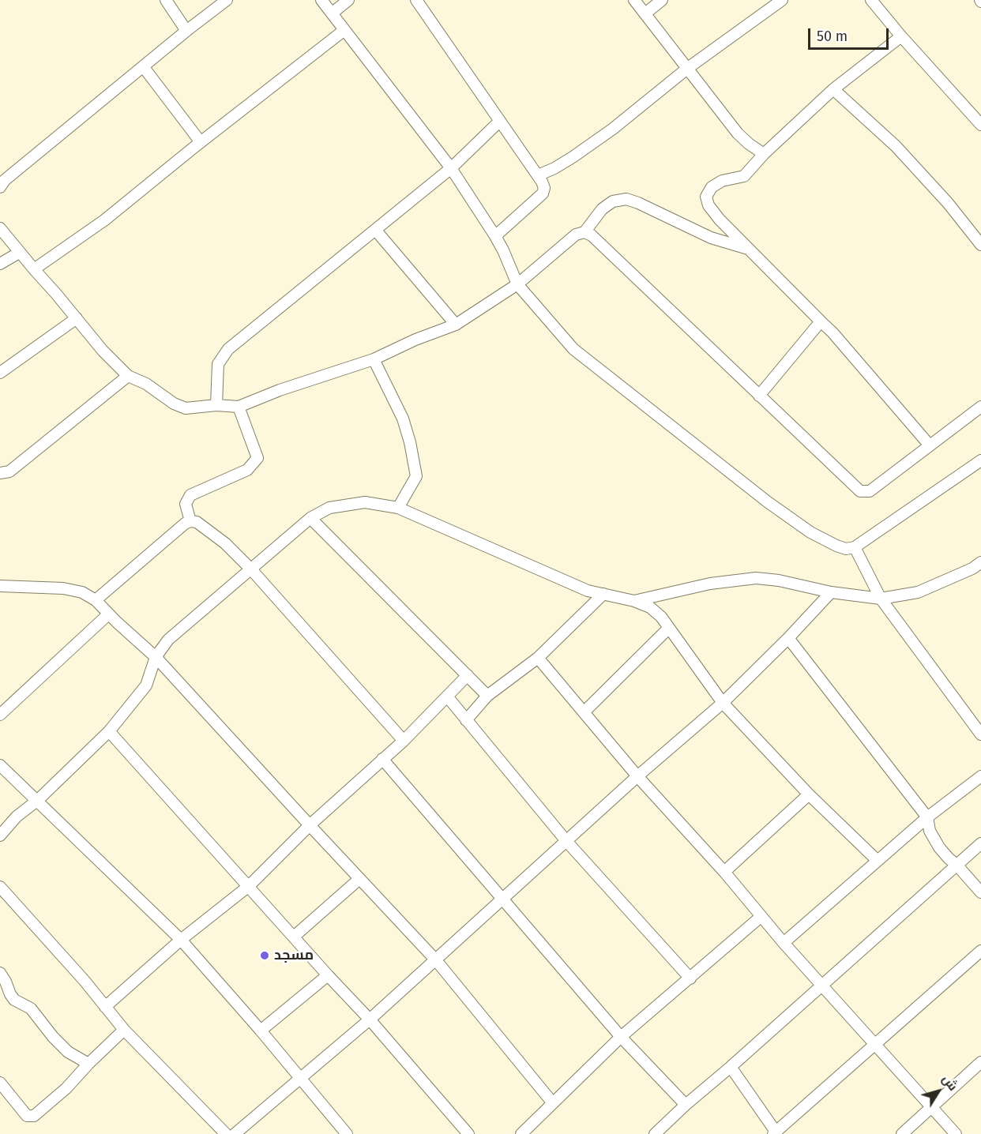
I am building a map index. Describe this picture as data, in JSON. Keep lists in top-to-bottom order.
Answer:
{
  "places": ["مسجد"],
  "scale_bar": "50 m",
  "north": "top right"
}
